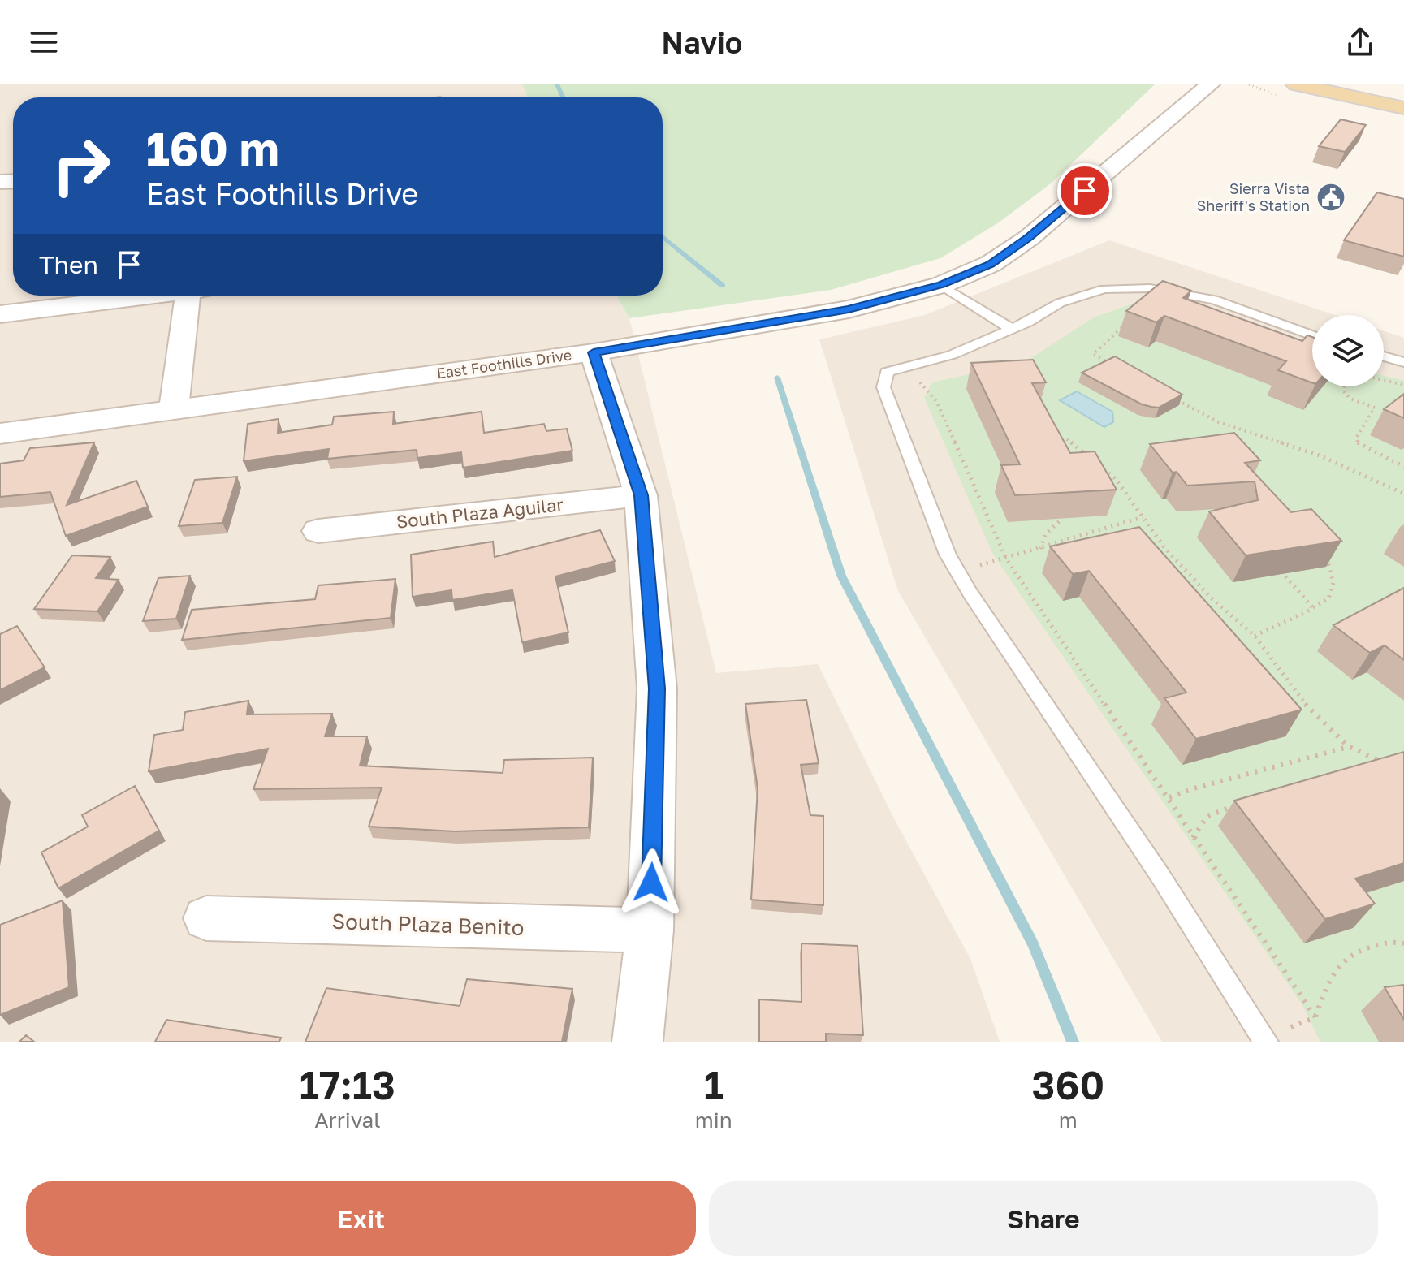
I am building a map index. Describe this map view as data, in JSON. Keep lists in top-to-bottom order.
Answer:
{
  "streets": {
    "street": ["East Foothills Drive", "South Plaza Aguilar", "South Plaza Benito"]
  },
  "places": {
    "public building": ["Sierra Vista Sheriff's Station"]
  },
  "page": {
    "header": "Navio",
    "turn": ["160 m", "East Foothills Drive"],
    "then": "Then",
    "eta": [
      "17:13",
      "Arrival",
      "1",
      "min",
      "360",
      "m"
    ],
    "buttons": ["Exit", "Share"]
  }
}
